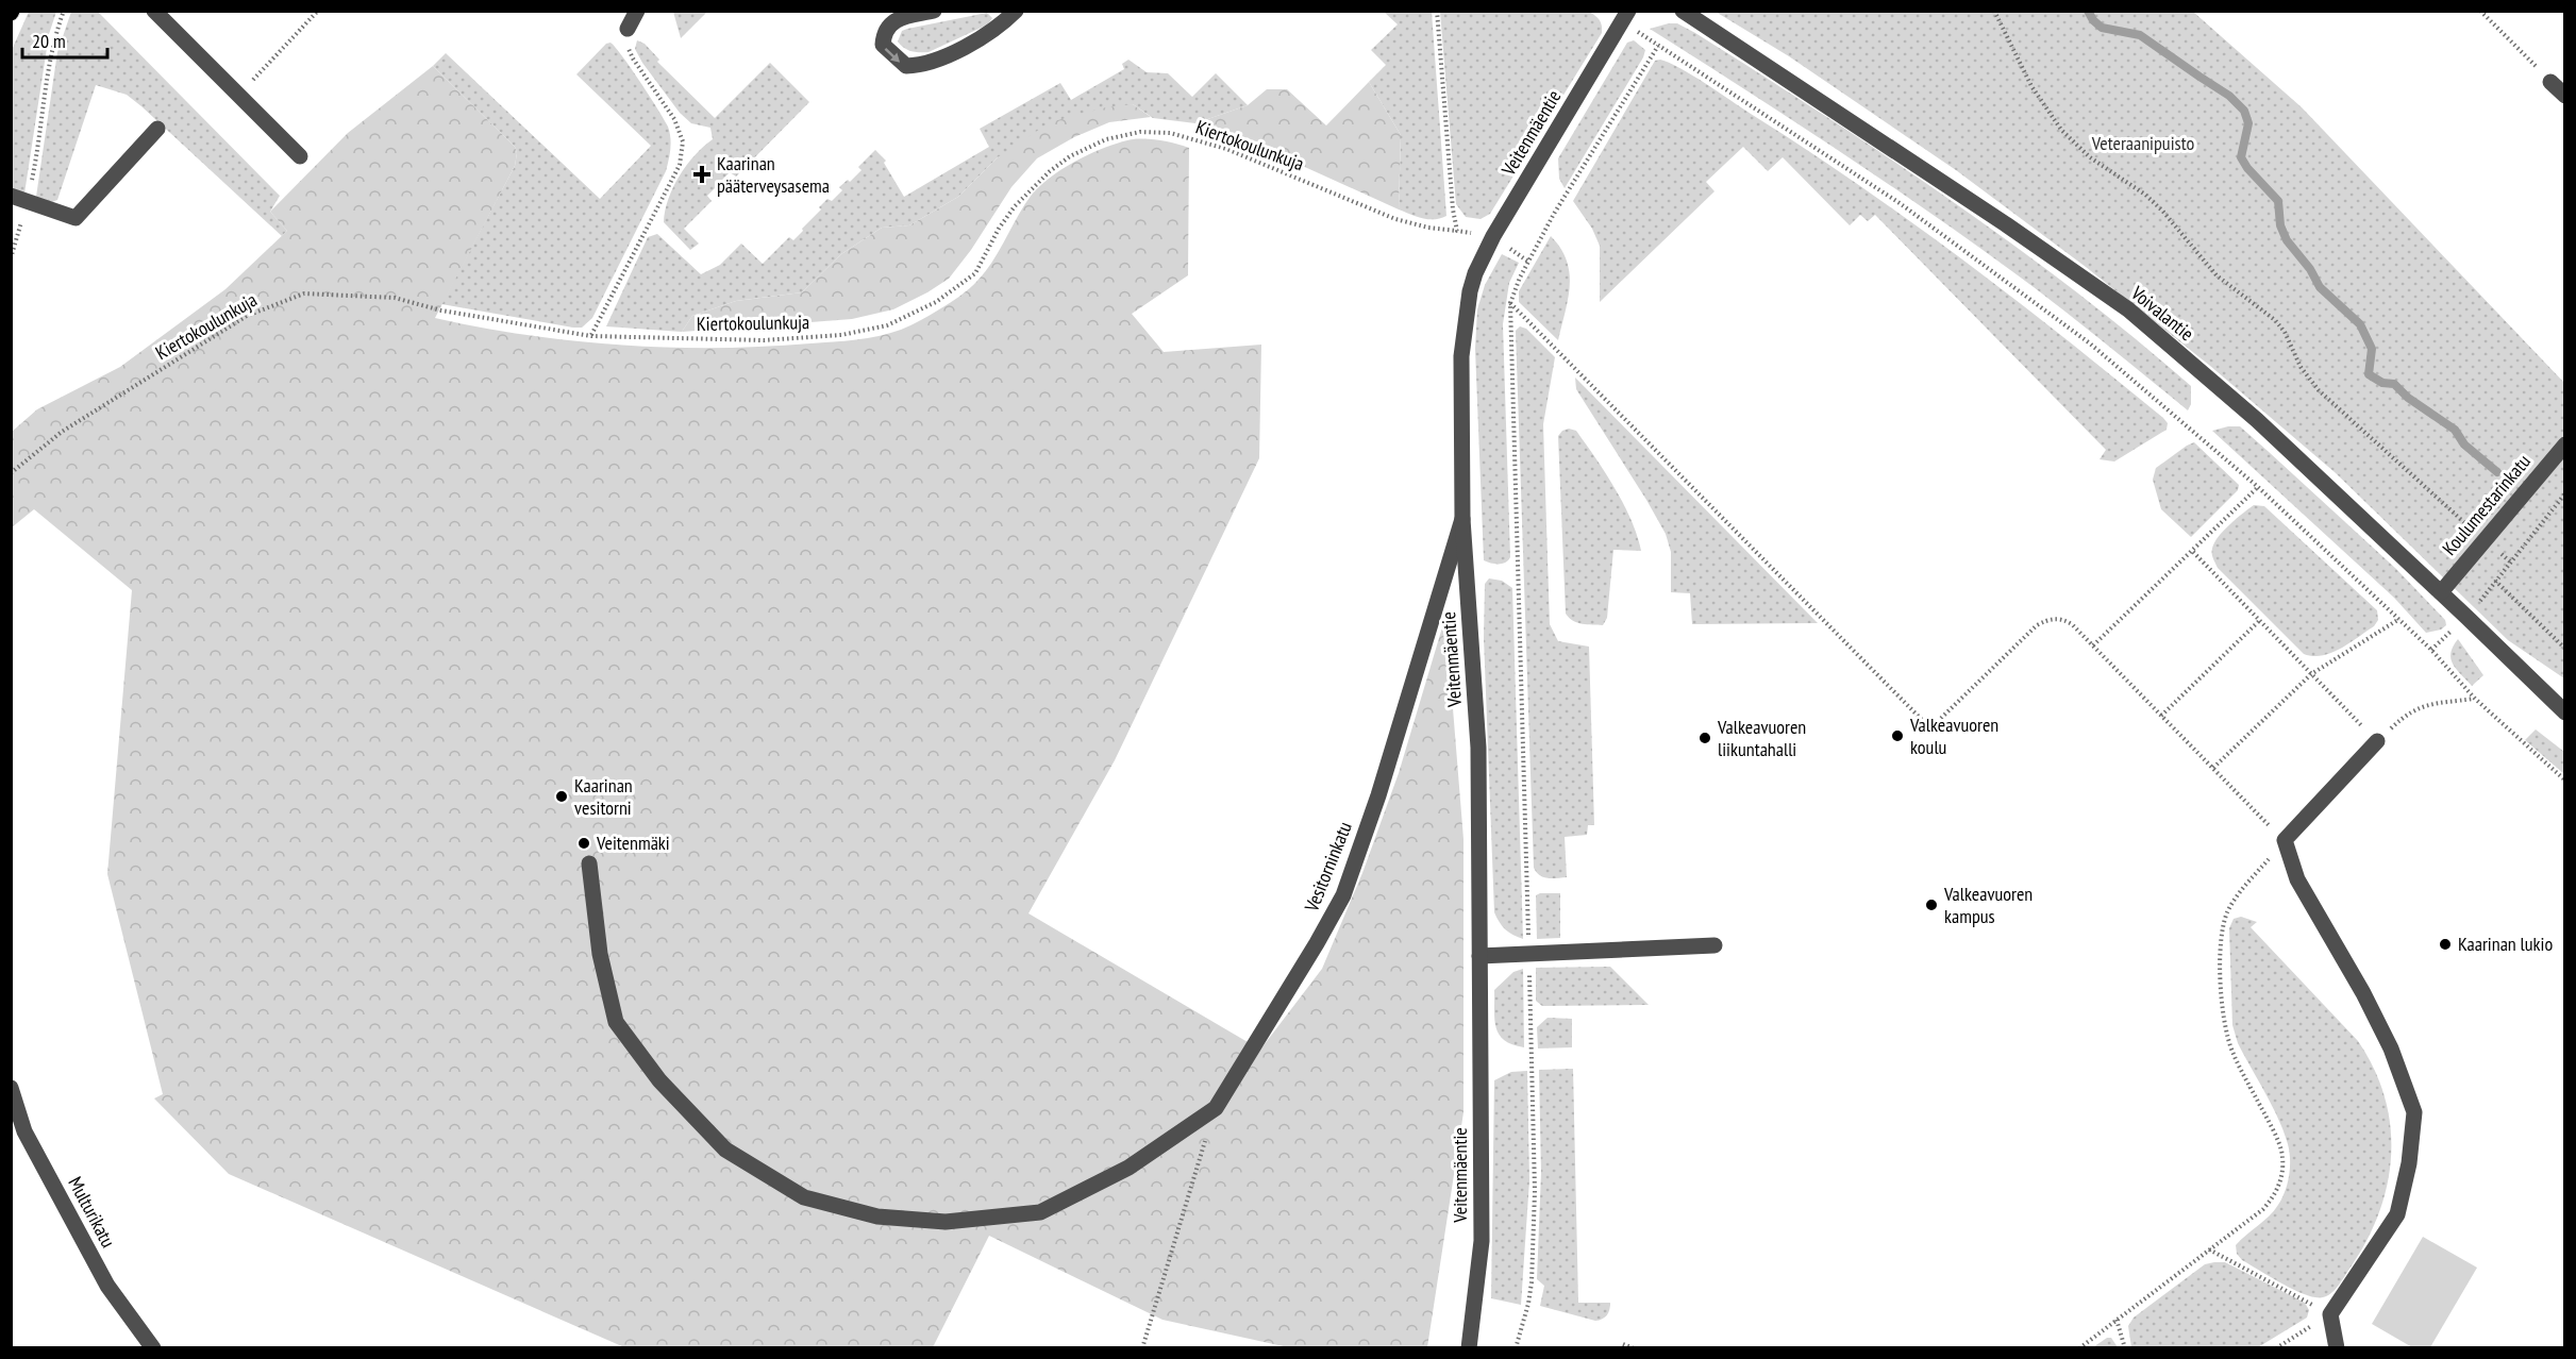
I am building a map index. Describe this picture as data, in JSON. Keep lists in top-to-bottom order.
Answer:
{
  "streets": {
    "street": [
      "Veitenmäentie",
      "Voivalantie",
      "Koulumestarinkatu",
      "Vesitorninkatu",
      "Multurikatu"
    ],
    "path": ["Kiertokoulunkuja"]
  },
  "crossings": [
    ["Veitenmäentie", "Vesitorninkatu"],
    ["Voivalantie", "Koulumestarinkatu"]
  ],
  "parks": ["Veteraanipuisto"],
  "places": {
    "health": ["Kaarinan pääterveysasema"],
    "other": [
      "Valkeavuoren koulu",
      "Valkeavuoren liikuntahalli",
      "Kaarinan vesitorni",
      "Veitenmäki",
      "Valkeavuoren kampus",
      "Kaarinan lukio"
    ]
  },
  "scale_bar": "20 m"
}
